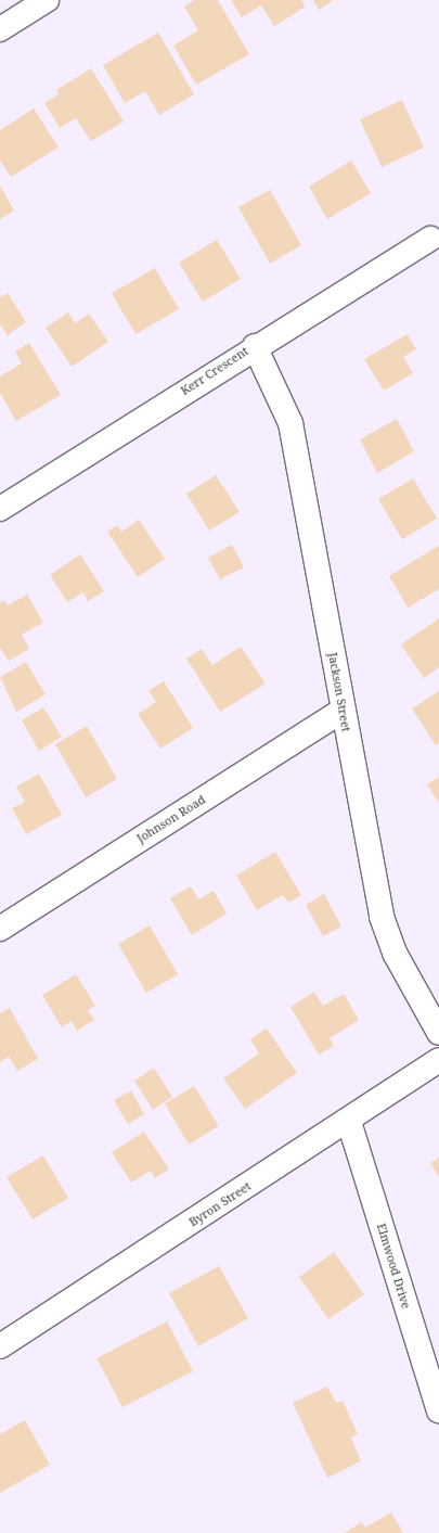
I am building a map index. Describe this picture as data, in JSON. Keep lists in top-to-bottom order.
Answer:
{
  "streets": {
    "street": [
      "Kerr Crescent",
      "Jackson Street",
      "Johnson Road",
      "Byron Street",
      "Elmwood Drive"
    ]
  },
  "crossings": [
    ["Kerr Crescent", "Jackson Street"],
    ["Jackson Street", "Johnson Road"],
    ["Byron Street", "Elmwood Drive"]
  ]
}
